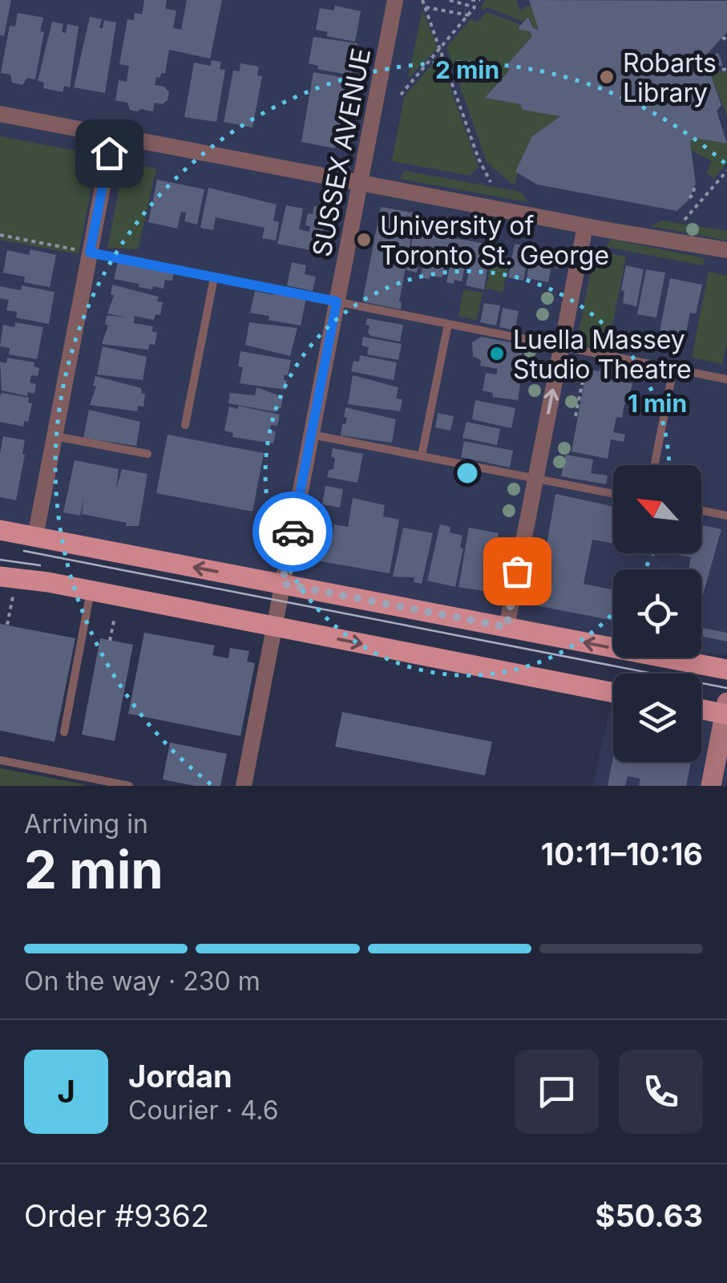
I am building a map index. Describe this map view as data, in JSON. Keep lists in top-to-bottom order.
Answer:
{
  "streets": {
    "street": ["SUSSEX AVENUE"]
  },
  "places": ["Robarts Library", "University of Toronto St. George", "Luella Massey Studio Theatre"],
  "north": "top left",
  "page": {
    "heading": ["2 min", "Arriving in", "10:11–10:16"],
    "panel": [
      "Jordan",
      "Courier · 4.6",
      "Order #9362",
      "$50.63"
    ],
    "bar": "On the way · 230 m",
    "round": "J"
  },
  "rings": ["2 min", "1 min"]
}
